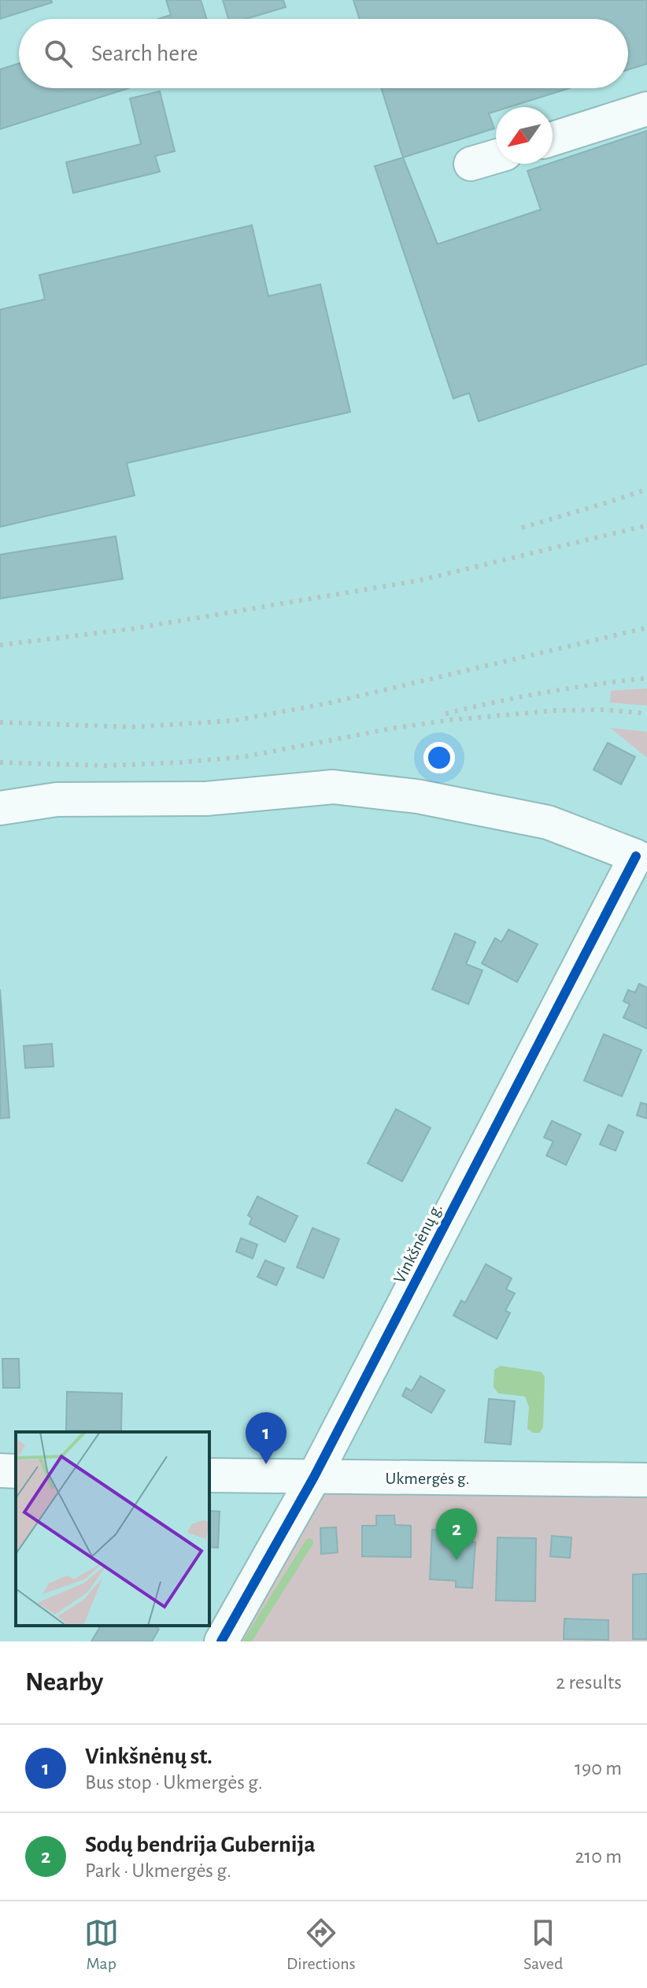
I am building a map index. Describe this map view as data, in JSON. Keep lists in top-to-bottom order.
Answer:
{
  "streets": {
    "street": ["Vinkšnėnų g.", "Ukmergės g."]
  },
  "crossings": [
    ["Vinkšnėnų g.", "Ukmergės g."]
  ],
  "north": "bottom left",
  "page": {
    "search": "Search here",
    "pins": ["1", "2"],
    "heading": ["Nearby", "2 results"],
    "list": [
      {
        "mark": "1",
        "name": "Vinkšnėnų st.",
        "note": "Bus stop · Ukmergės g.",
        "value": "190 m"
      },
      {
        "mark": "2",
        "name": "Sodų bendrija Gubernija",
        "note": "Park · Ukmergės g.",
        "value": "210 m"
      }
    ],
    "nav": ["Map", "Directions", "Saved"]
  }
}
